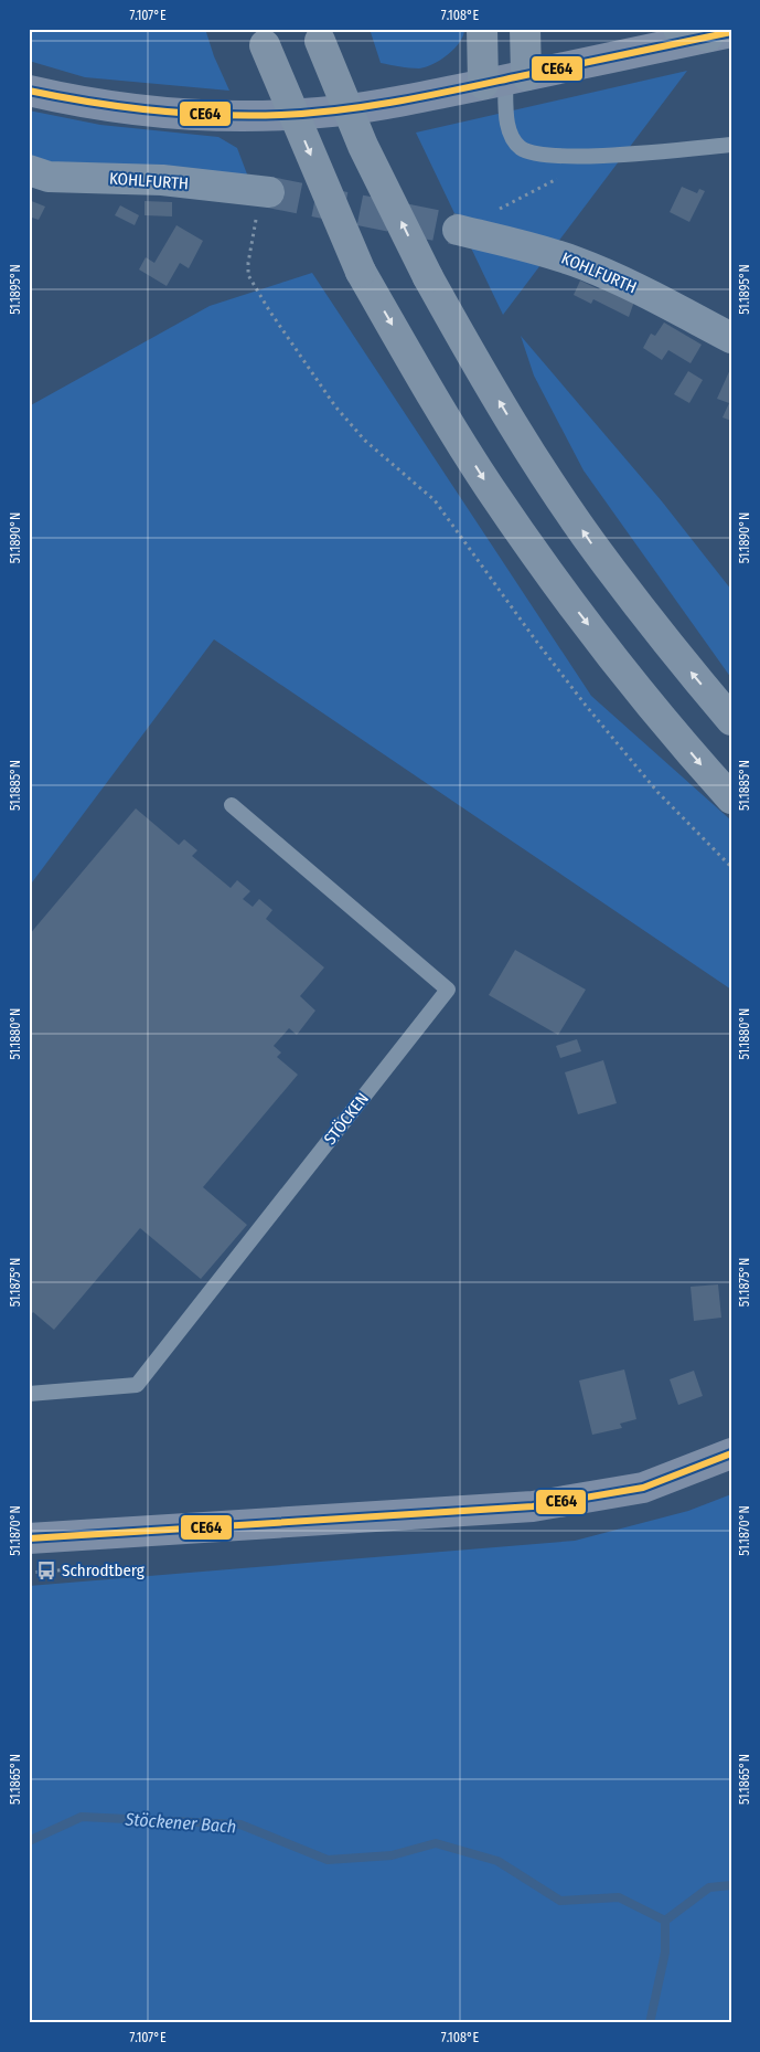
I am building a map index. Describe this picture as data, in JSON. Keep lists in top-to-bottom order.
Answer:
{
  "streets": {
    "street": ["KOHLFURTH"],
    "lane": ["STÖCKEN"]
  },
  "water": ["Stöckener Bach"],
  "places": {
    "bus stop": ["Schrodtberg"]
  },
  "lines": ["transit line CE64"],
  "coordinates": [
    "7.107°E",
    "7.108°E",
    "51.1895°N",
    "51.1890°N",
    "51.1885°N",
    "51.1880°N",
    "51.1875°N",
    "51.1870°N",
    "51.1865°N"
  ]
}
